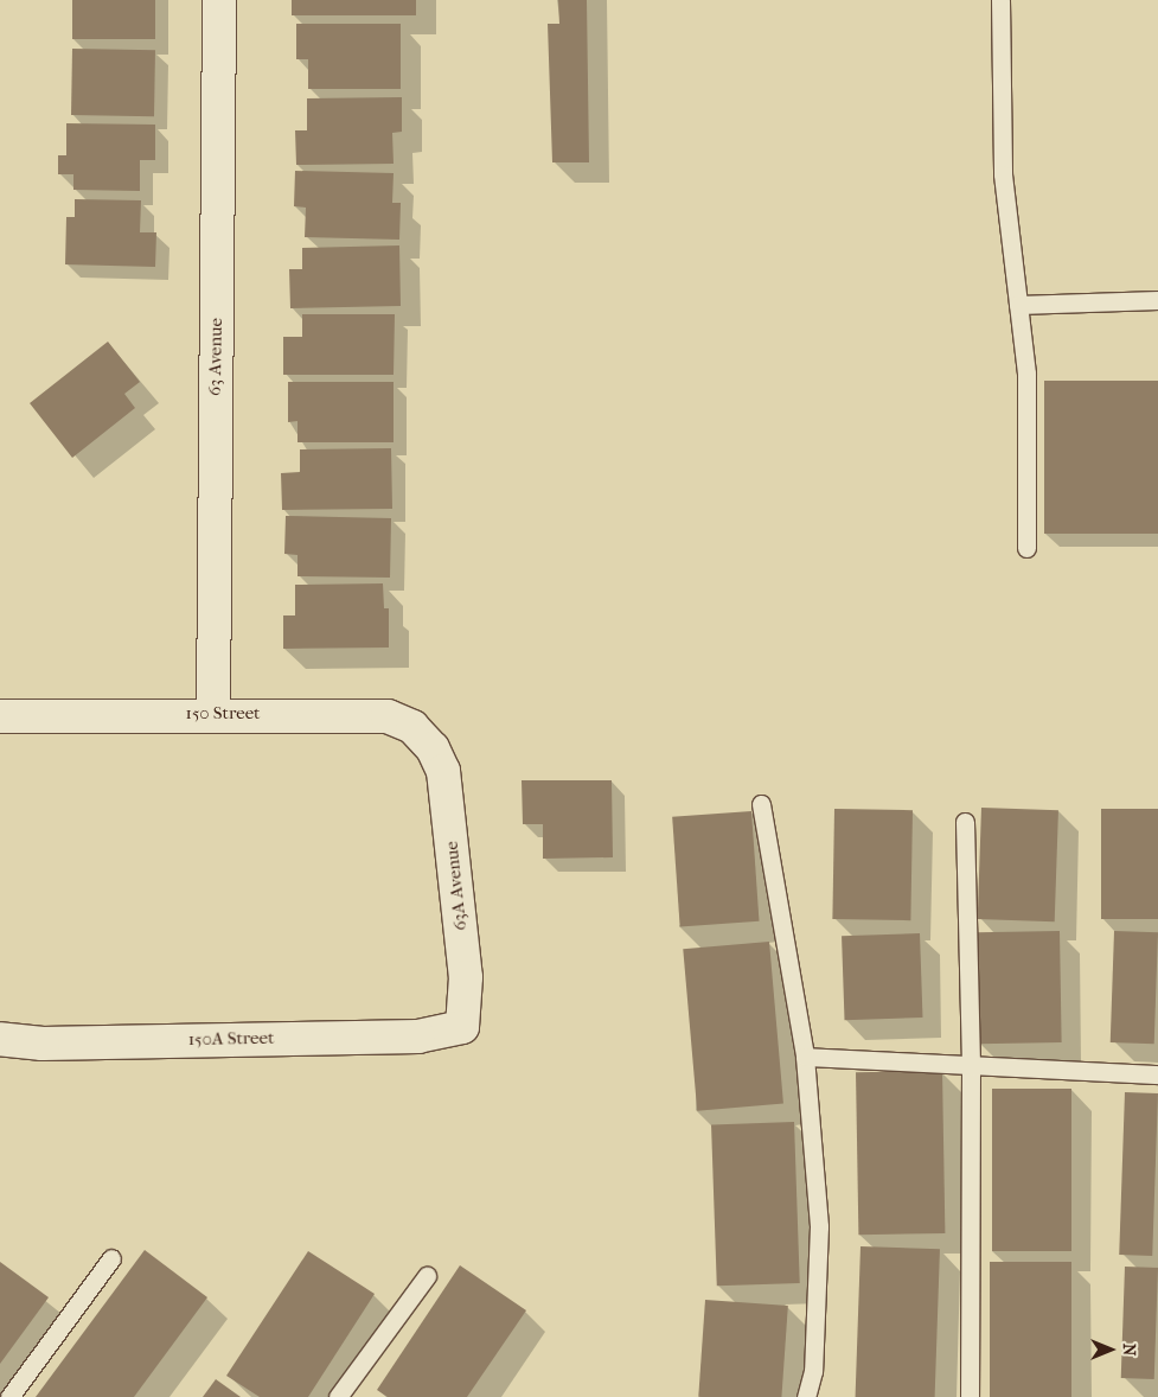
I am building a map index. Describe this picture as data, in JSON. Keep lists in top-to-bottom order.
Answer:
{
  "streets": {
    "street": [
      "63 Avenue",
      "150 Street",
      "63A Avenue",
      "150A Street"
    ]
  },
  "crossings": [
    ["63 Avenue", "150 Street"],
    ["150 Street", "63A Avenue"],
    ["63A Avenue", "150A Street"]
  ],
  "north": "right"
}
